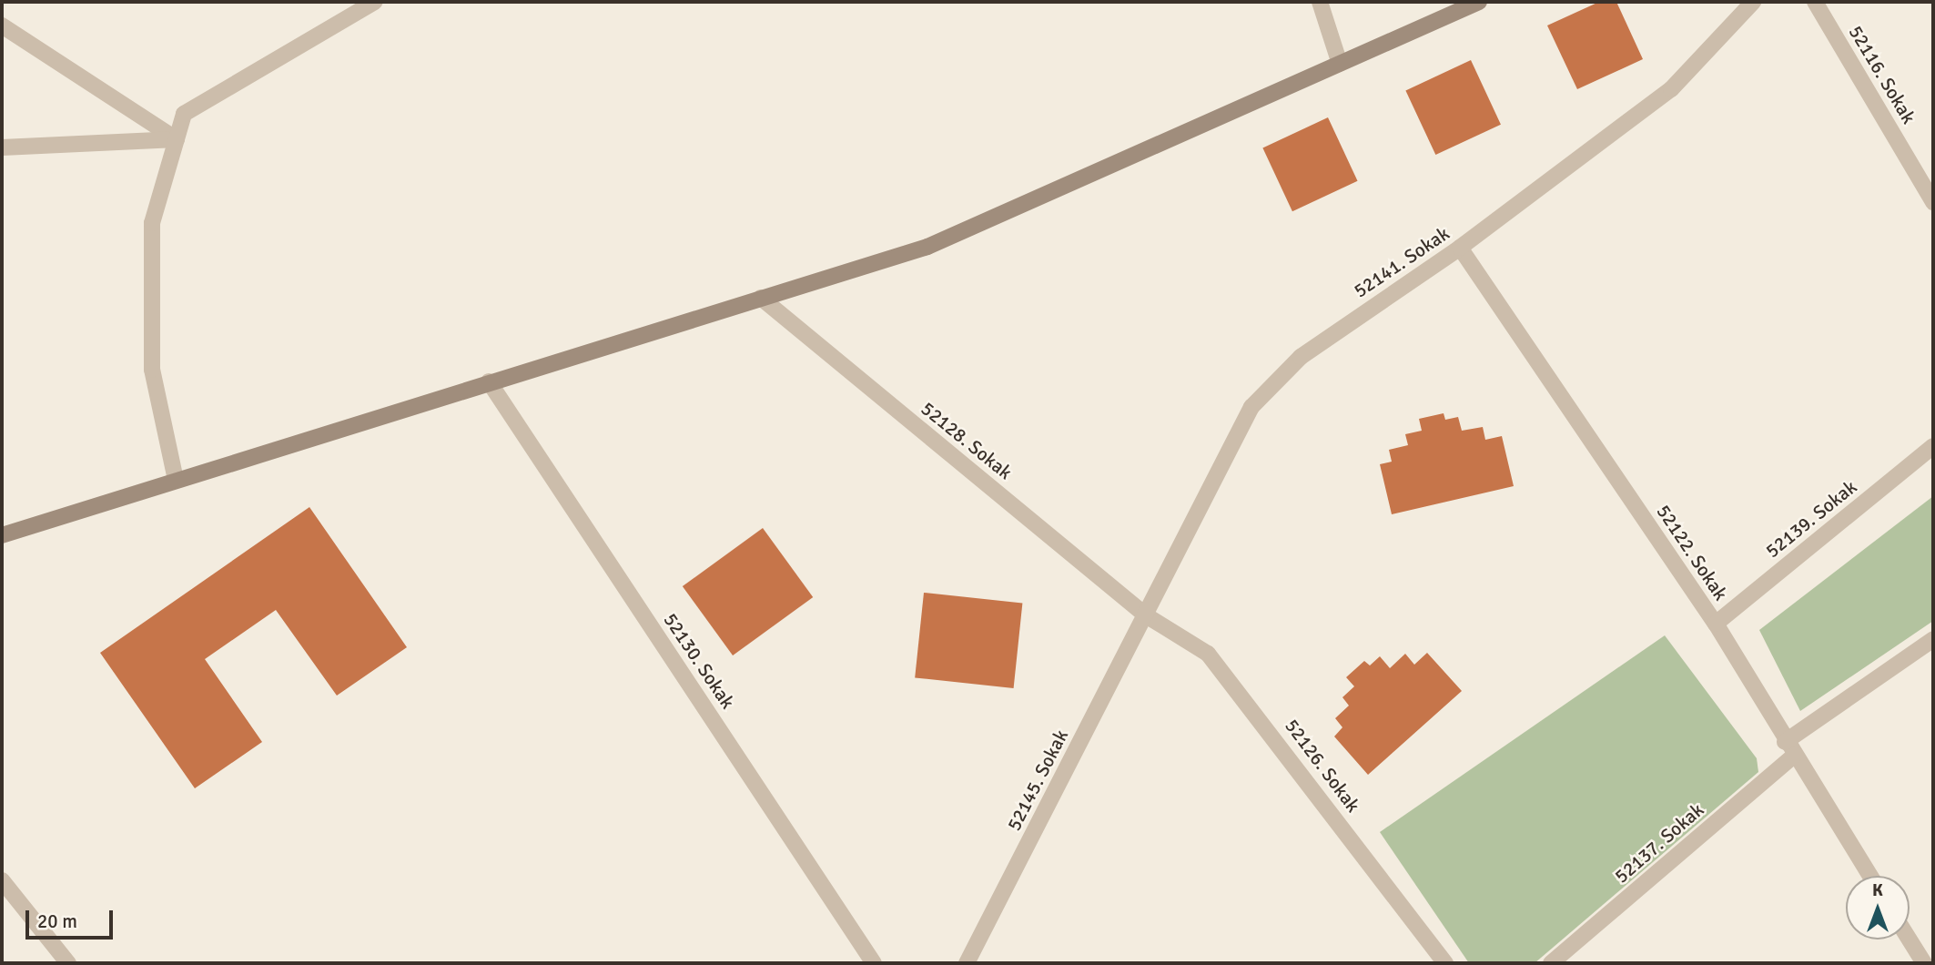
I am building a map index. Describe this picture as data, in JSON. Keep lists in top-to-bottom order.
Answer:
{
  "streets": {
    "street": [
      "52116. Sokak",
      "52141. Sokak",
      "52128. Sokak",
      "52139. Sokak",
      "52122. Sokak",
      "52130. Sokak",
      "52126. Sokak",
      "52145. Sokak",
      "52137. Sokak"
    ]
  },
  "crossings": [
    ["52141. Sokak", "52128. Sokak"],
    ["52141. Sokak", "52122. Sokak"],
    ["52141. Sokak", "52126. Sokak"],
    ["52141. Sokak", "52145. Sokak"],
    ["52128. Sokak", "52126. Sokak"],
    ["52128. Sokak", "52145. Sokak"],
    ["52139. Sokak", "52122. Sokak"],
    ["52122. Sokak", "52137. Sokak"],
    ["52126. Sokak", "52145. Sokak"]
  ],
  "scale_bar": "20 m",
  "north": "top"
}
